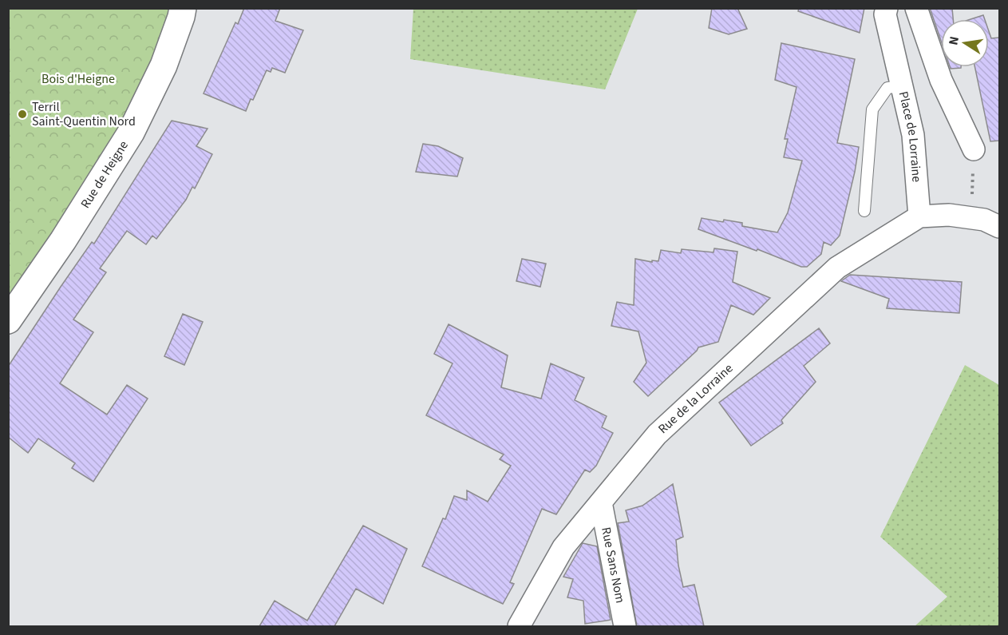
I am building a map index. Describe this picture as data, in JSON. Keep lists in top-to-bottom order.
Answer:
{
  "streets": {
    "street": [
      "Place de Lorraine",
      "Rue de Heigne",
      "Rue de la Lorraine",
      "Rue Sans Nom"
    ]
  },
  "crossings": [
    ["Place de Lorraine", "Rue de la Lorraine"],
    ["Rue de la Lorraine", "Rue Sans Nom"]
  ],
  "parks": ["Bois d'Heigne"],
  "places": ["Terril Saint-Quentin Nord"],
  "north": "left"
}
